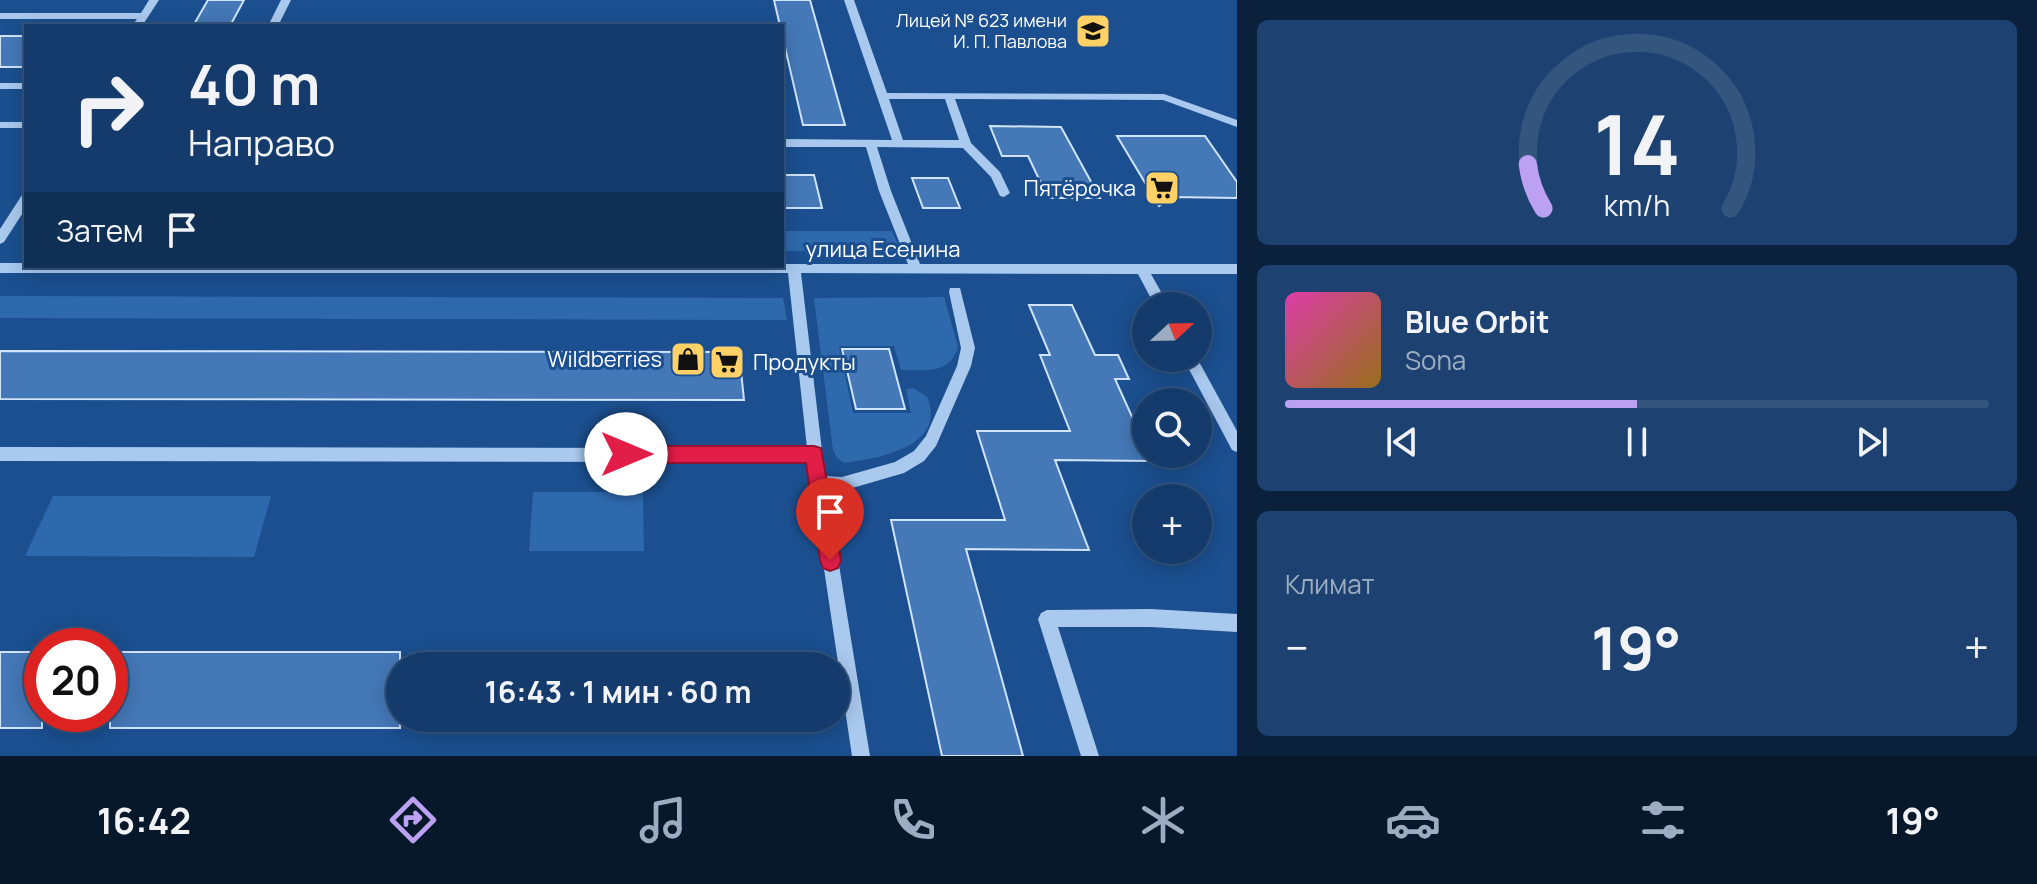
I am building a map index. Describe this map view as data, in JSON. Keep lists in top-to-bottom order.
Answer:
{
  "streets": {
    "street": ["улица Есенина"]
  },
  "places": {
    "school or university": ["Лицей № 623 имени И. П. Павлова"],
    "supermarket": ["Пятёрочка", "Продукты"],
    "shop": ["Wildberries"]
  },
  "north": "right",
  "page": {
    "turn": ["40 m", "Направо"],
    "then": "Затем",
    "map_buttons": "+",
    "song": ["Blue Orbit", "Sona"],
    "tile": "Климат",
    "heat": ["−", "19°", "+"],
    "limit": "20",
    "trip": "16:43 · 1 мин · 60 m",
    "tabs": ["16:42", "19°"],
    "gauge": ["14", "km/h"]
  }
}
